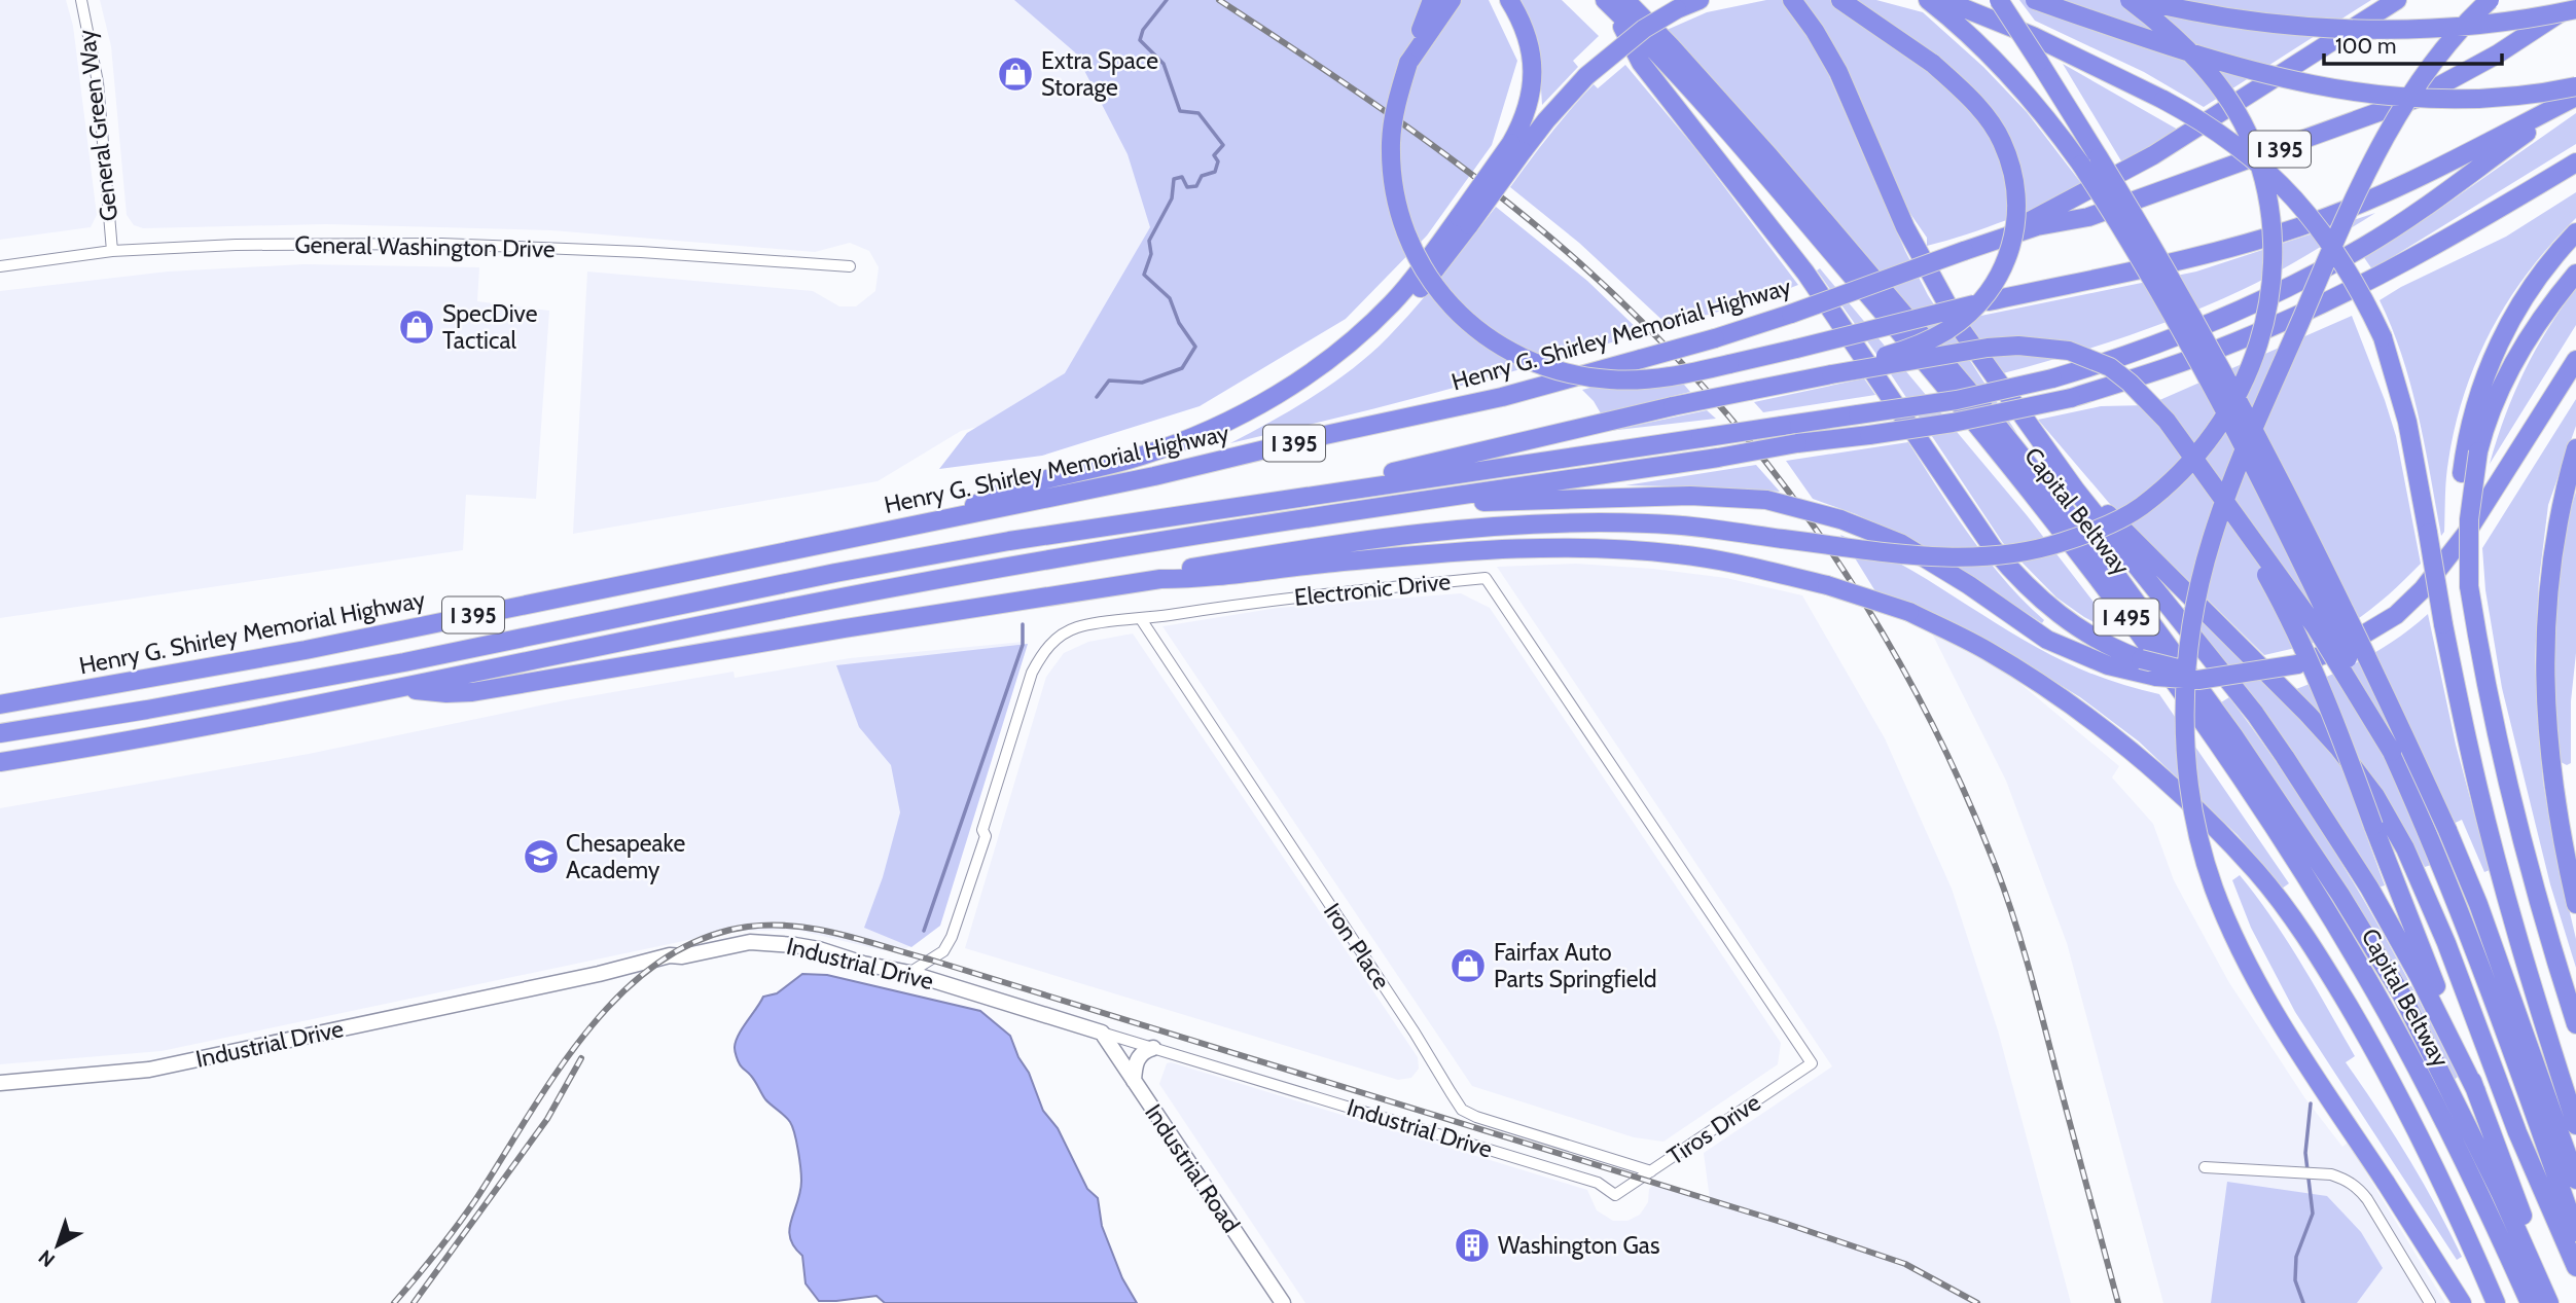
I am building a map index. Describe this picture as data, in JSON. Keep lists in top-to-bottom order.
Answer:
{
  "streets": {
    "highway": [
      "I 395",
      "Henry G. Shirley Memorial Highway",
      "Capital Beltway",
      "I 495"
    ],
    "street": [
      "General Green Way",
      "General Washington Drive",
      "Electronic Drive",
      "Iron Place",
      "Industrial Drive",
      "Tiros Drive",
      "Industrial Road"
    ]
  },
  "crossings": [
    ["General Green Way", "General Washington Drive"],
    ["Electronic Drive", "Iron Place"],
    ["Electronic Drive", "Industrial Drive"],
    ["Electronic Drive", "Tiros Drive"],
    ["Iron Place", "Tiros Drive"],
    ["Industrial Drive", "Tiros Drive"],
    ["Industrial Drive", "Industrial Road"]
  ],
  "places": {
    "shop": ["Extra Space Storage", "SpecDive Tactical", "Fairfax Auto Parts Springfield"],
    "school or university": ["Chesapeake Academy"],
    "building": ["Washington Gas"]
  },
  "scale_bar": "100 m",
  "north": "bottom left"
}
